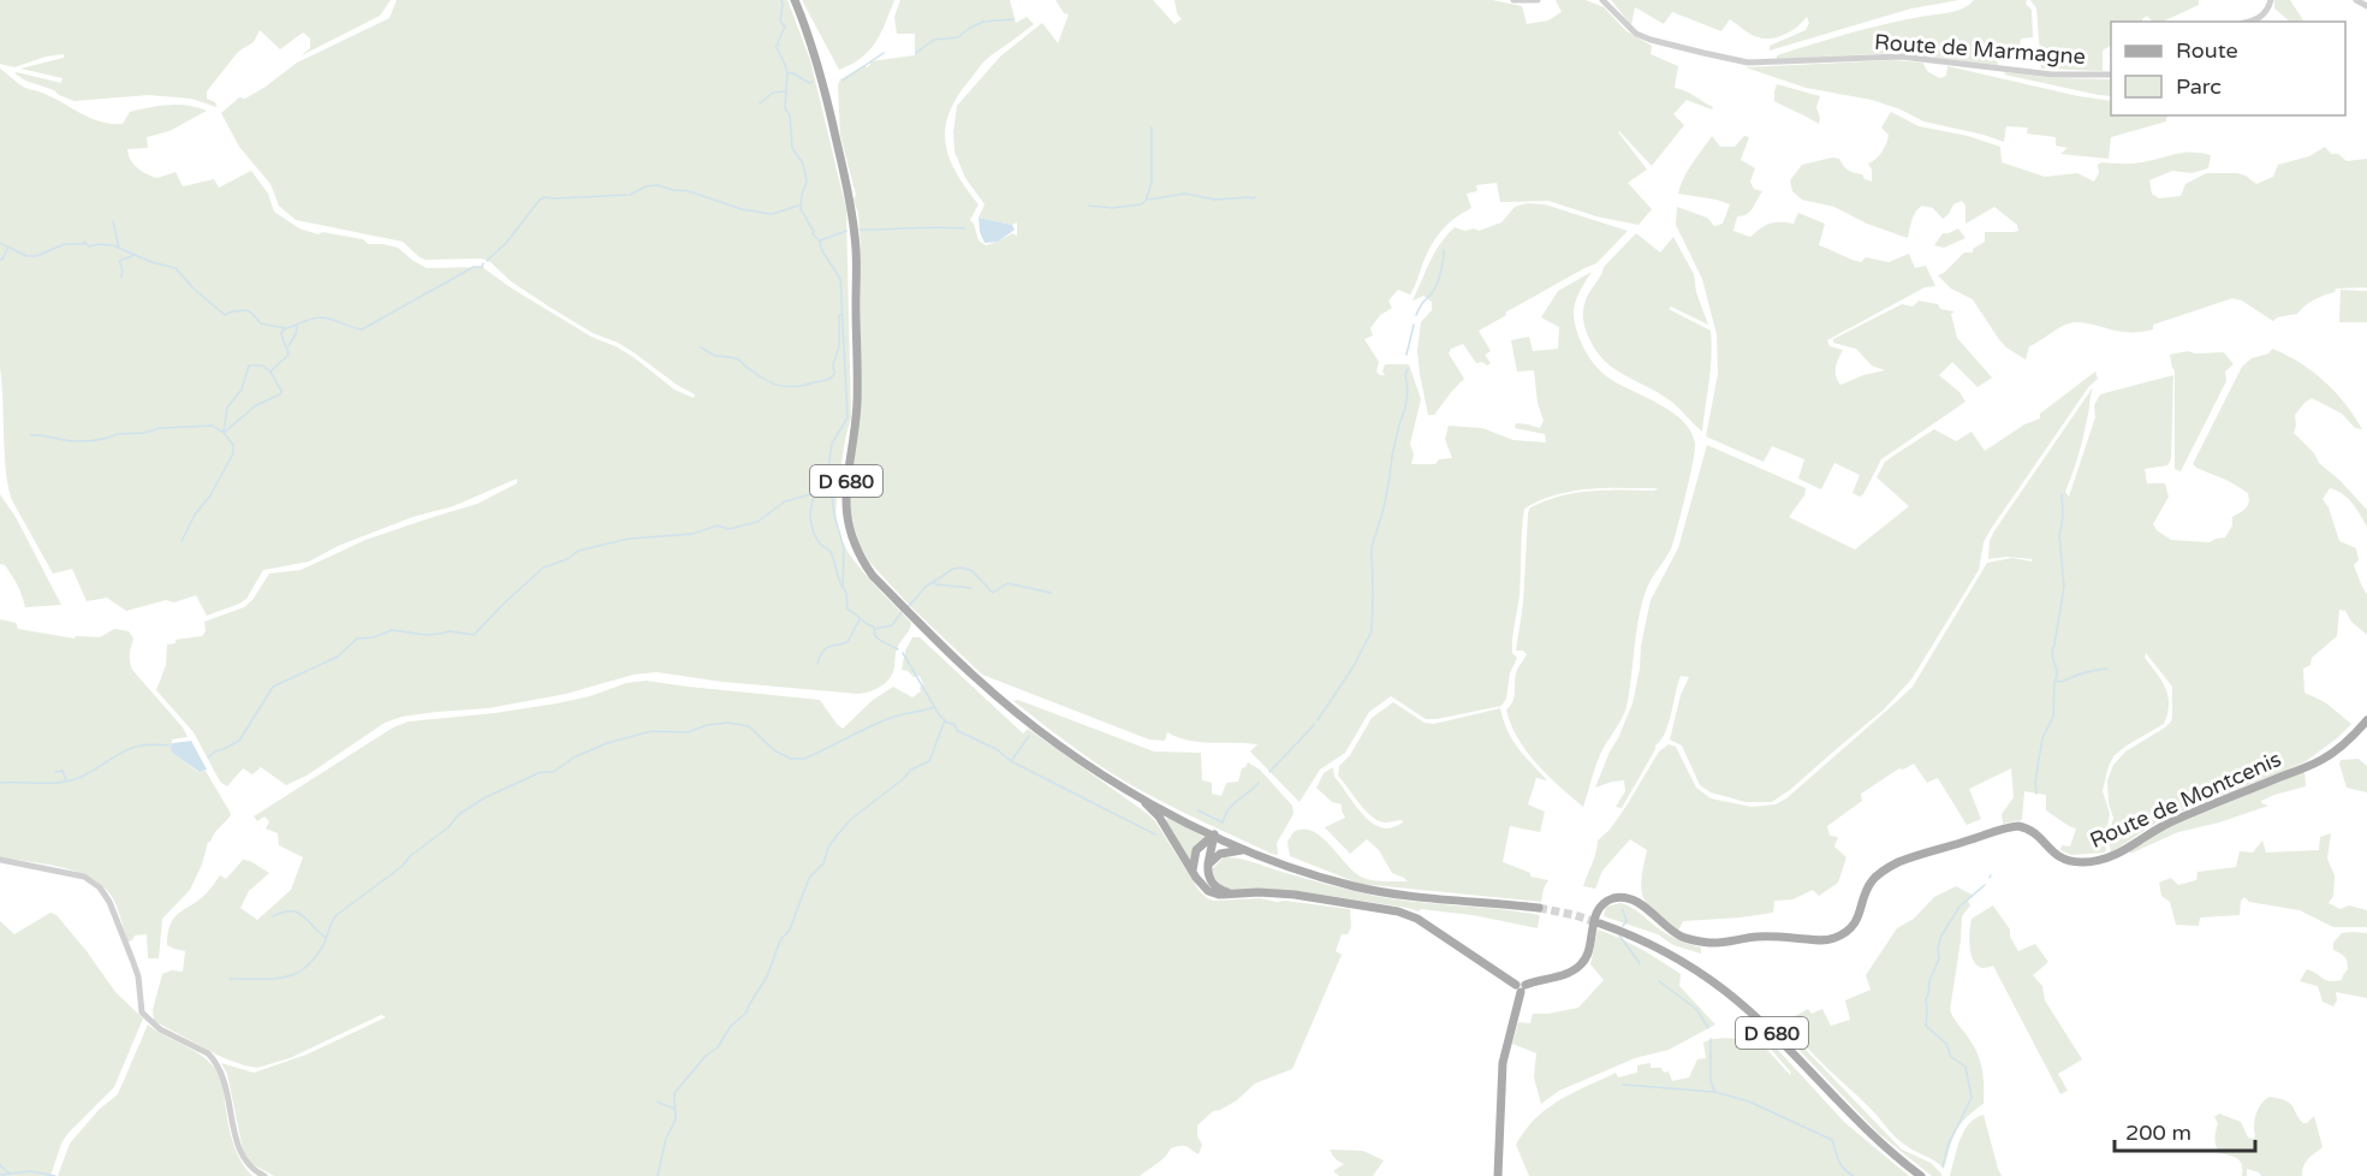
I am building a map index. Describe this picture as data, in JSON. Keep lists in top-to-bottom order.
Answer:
{
  "streets": {
    "main road": ["D 680", "Route de Montcenis"],
    "street": ["Route de Marmagne"]
  },
  "legend": ["Route", "Parc"],
  "scale_bar": "200 m"
}
